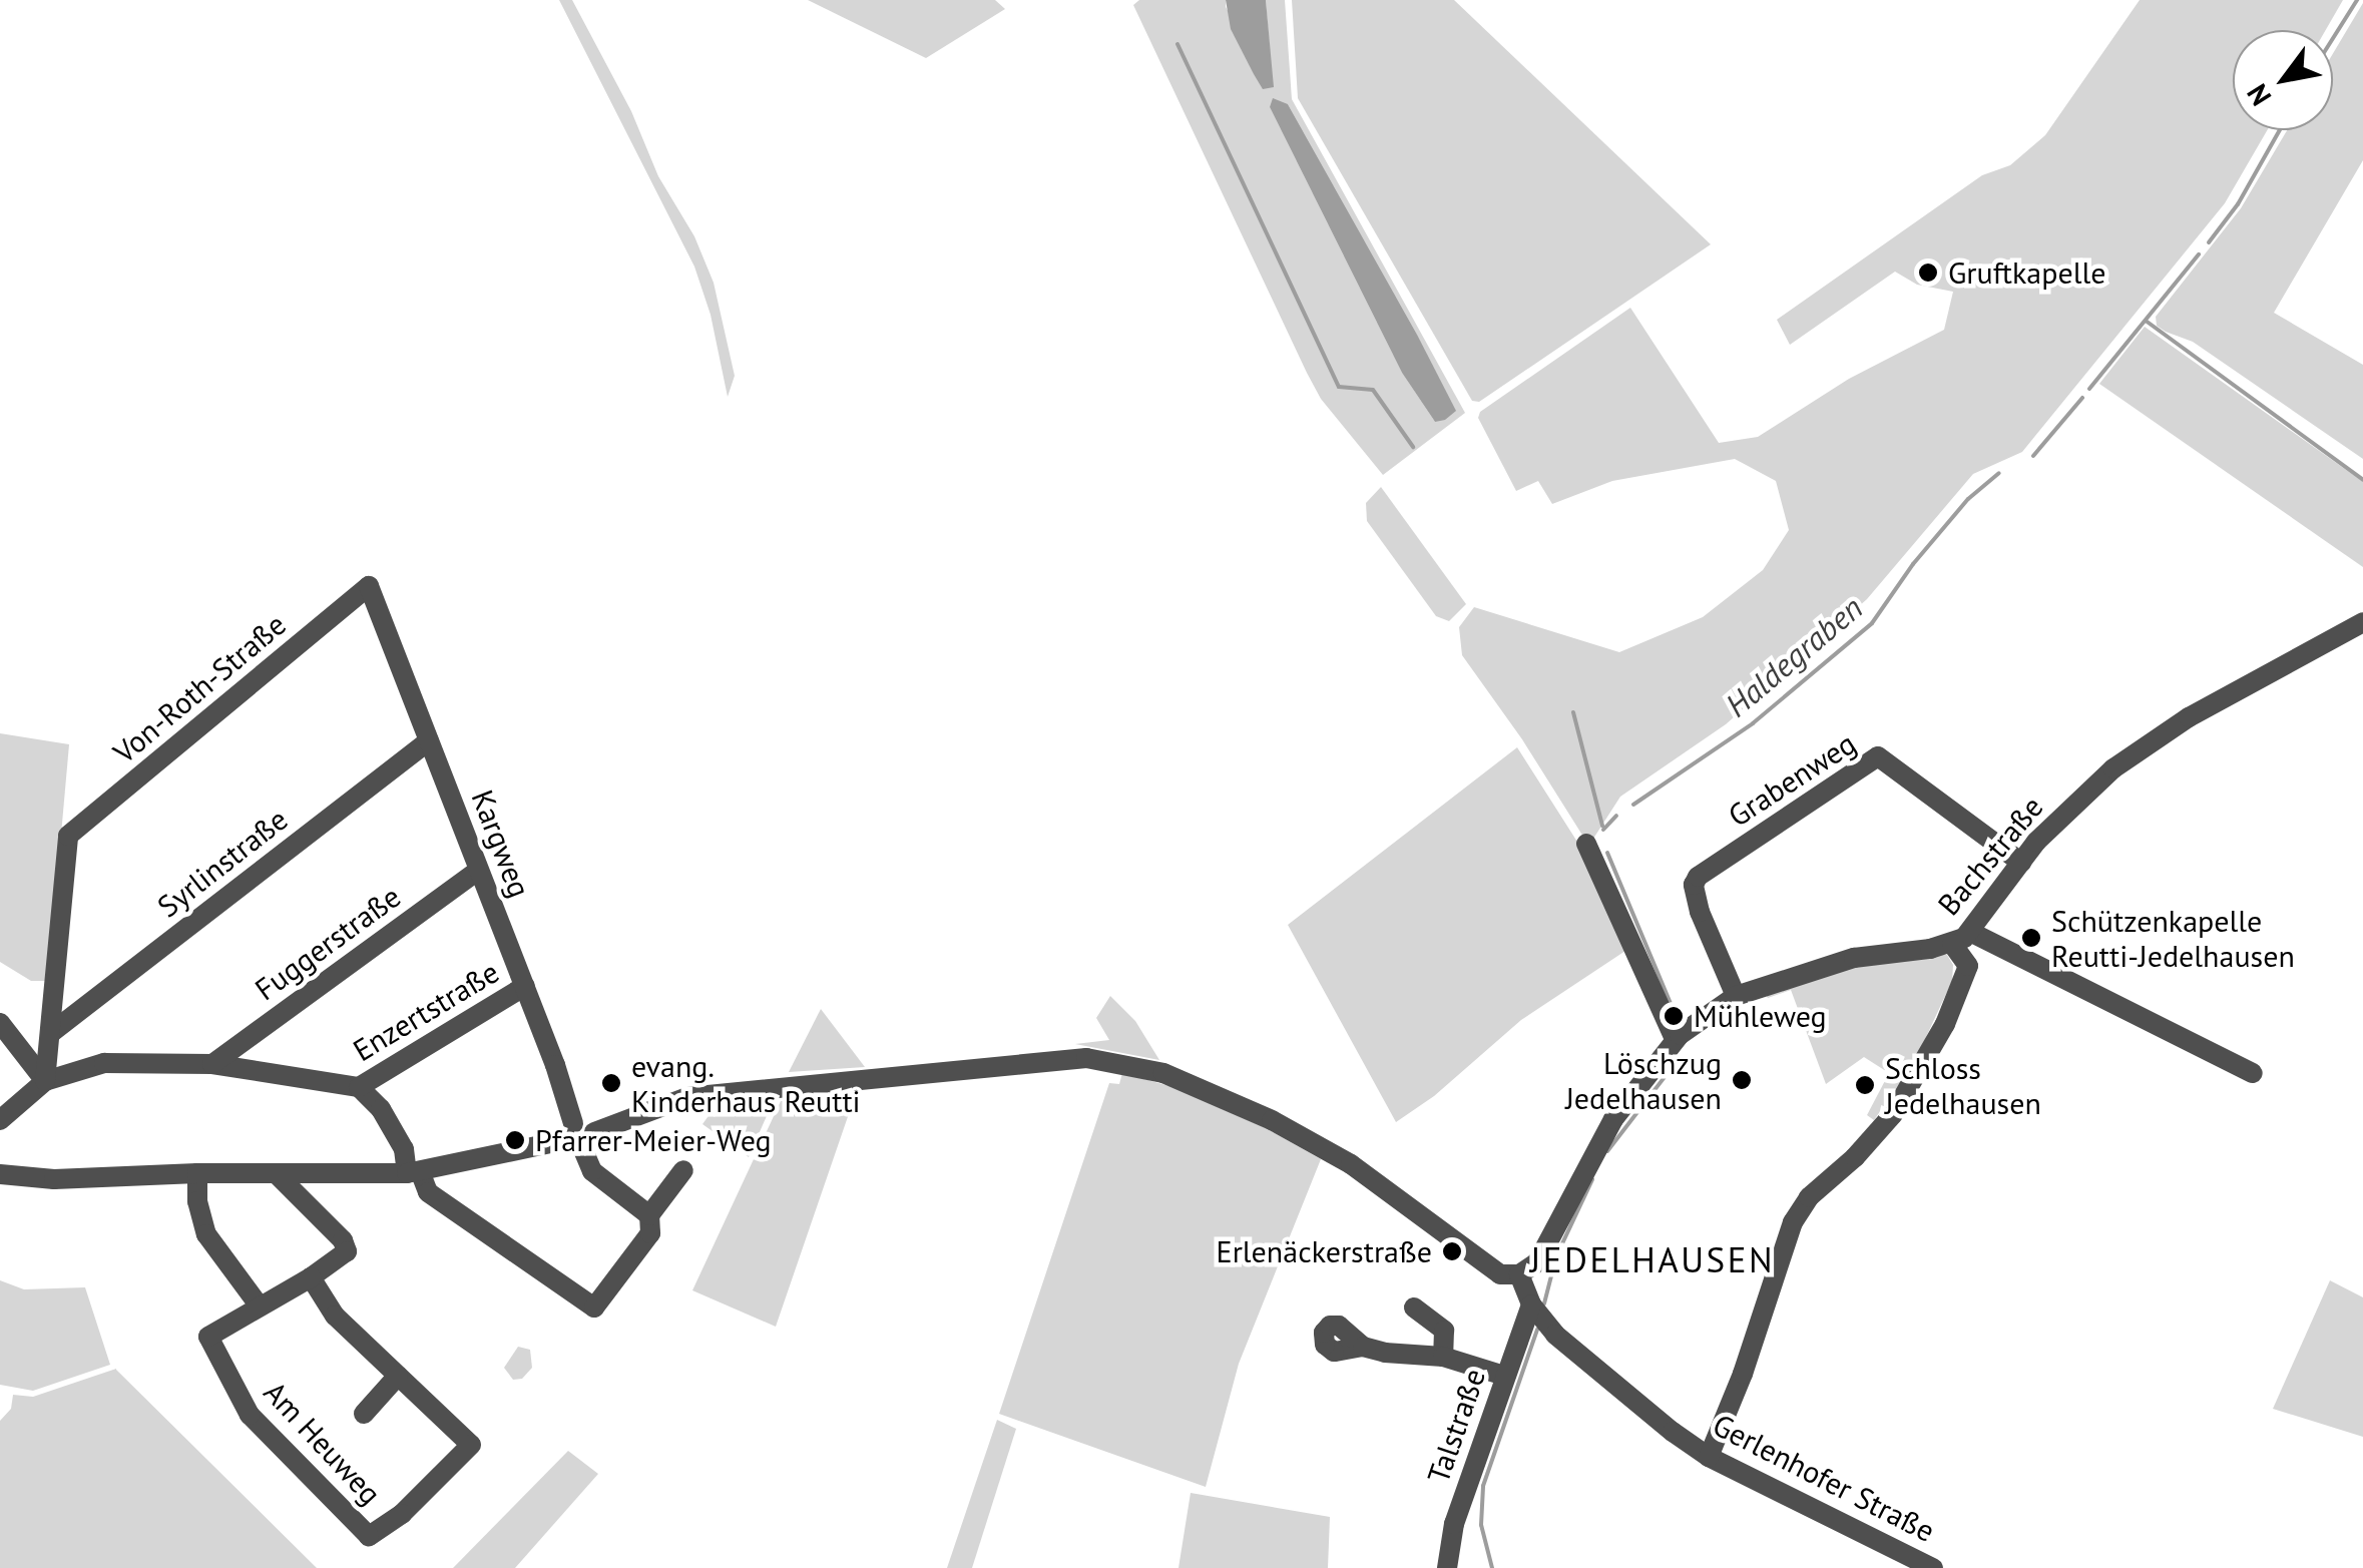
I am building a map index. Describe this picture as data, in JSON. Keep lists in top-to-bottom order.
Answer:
{
  "streets": {
    "street": [
      "Von-Roth-Straße",
      "Grabenweg",
      "Kargweg",
      "Bachstraße",
      "Syrlinstraße",
      "Fuggerstraße",
      "Enzertstraße",
      "Talstraße",
      "Am Heuweg",
      "Gerlenhofer Straße"
    ]
  },
  "crossings": [
    ["Von-Roth-Straße", "Kargweg"],
    ["Von-Roth-Straße", "Syrlinstraße"],
    ["Grabenweg", "Bachstraße"],
    ["Kargweg", "Syrlinstraße"],
    ["Kargweg", "Fuggerstraße"],
    ["Kargweg", "Enzertstraße"],
    ["Bachstraße", "Gerlenhofer Straße"],
    ["Talstraße", "Gerlenhofer Straße"]
  ],
  "districts": ["JEDELHAUSEN"],
  "water": ["Haldegraben"],
  "places": [
    "Gruftkapelle",
    "Schützenkapelle Reutti-Jedelhausen",
    "Mühleweg",
    "Löschzug Jedelhausen",
    "evang. Kinderhaus Reutti",
    "Schloss Jedelhausen",
    "Pfarrer-Meier-Weg",
    "Erlenäckerstraße"
  ],
  "north": "bottom left"
}
